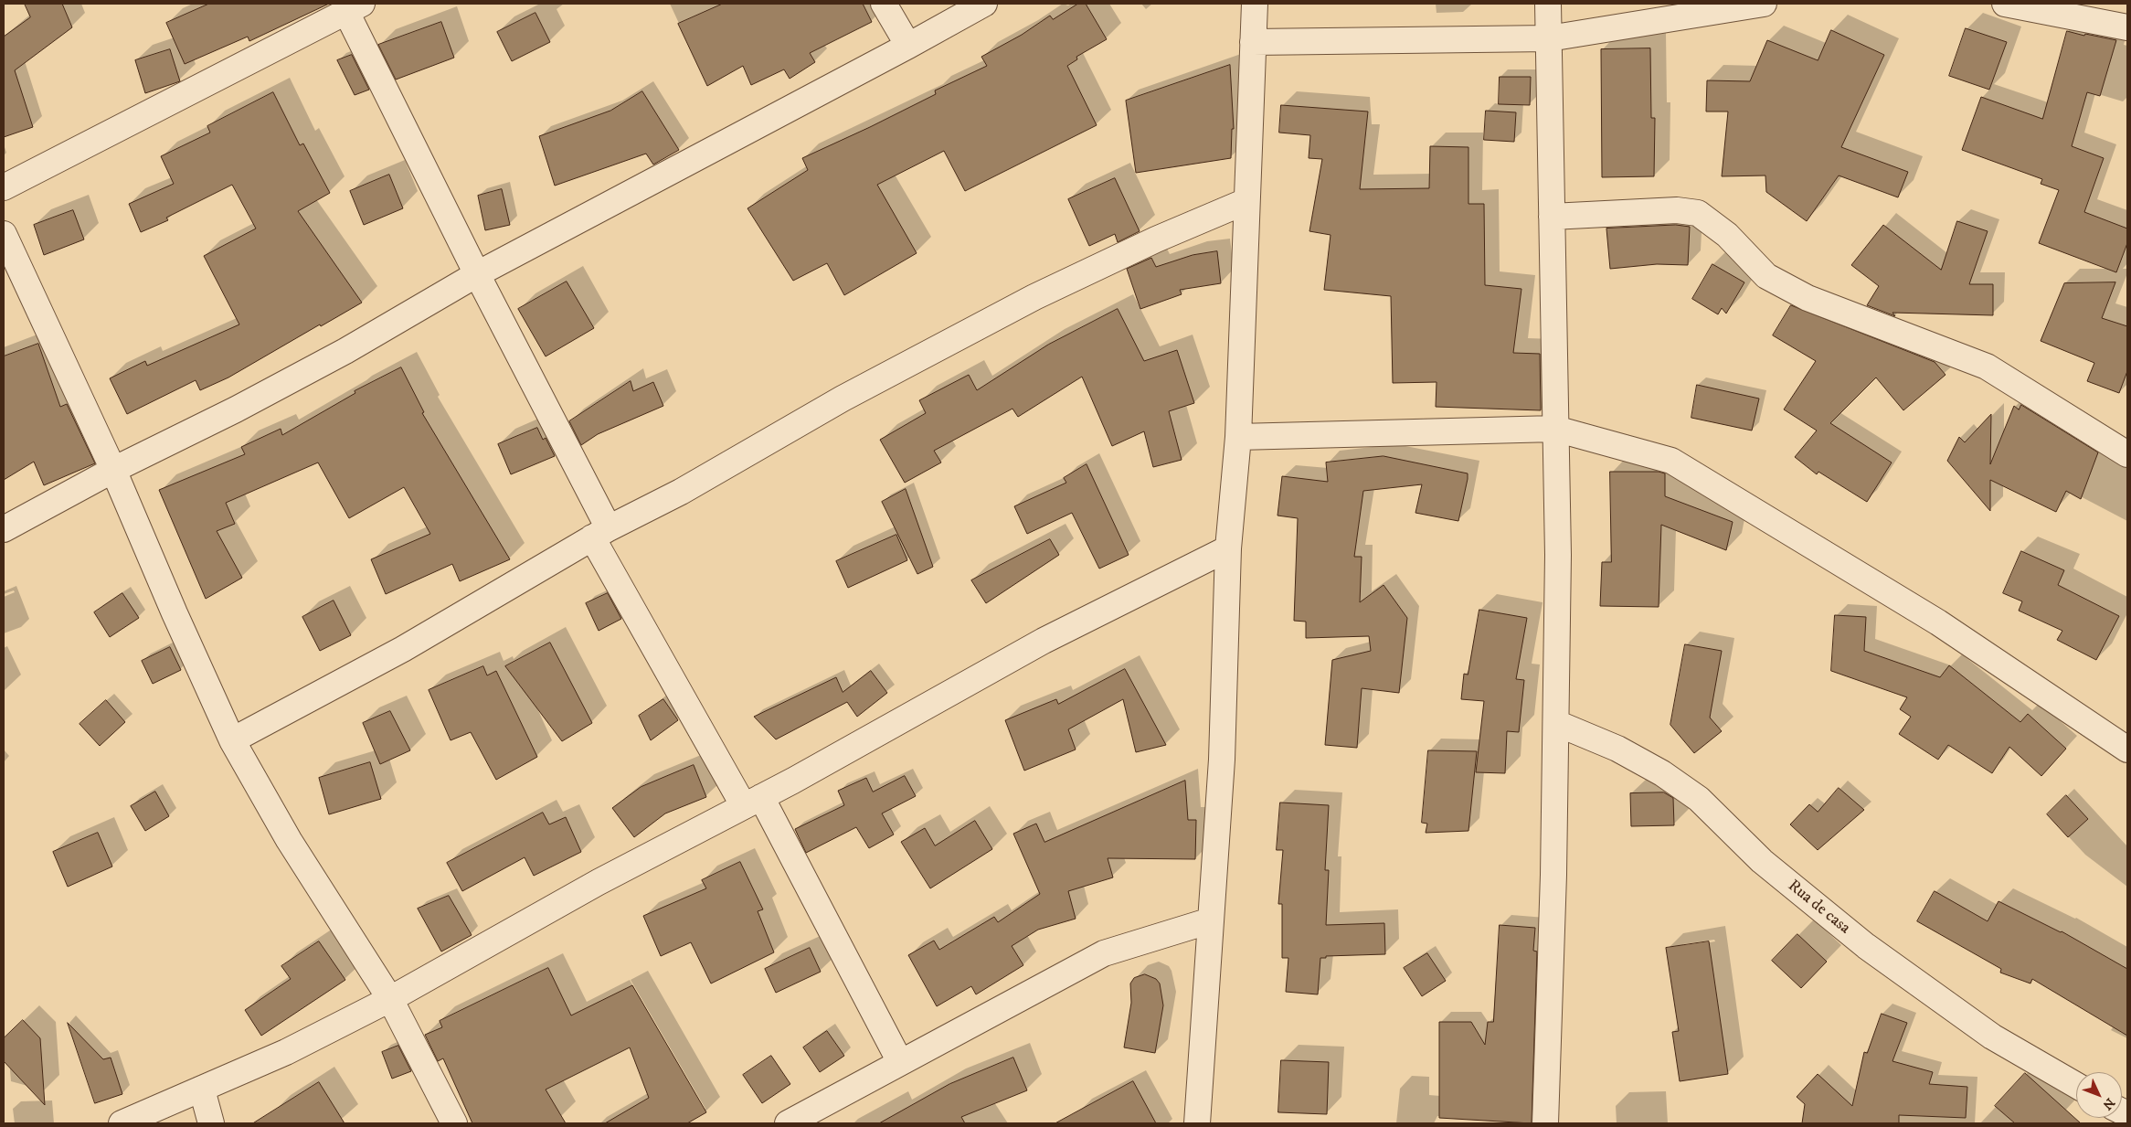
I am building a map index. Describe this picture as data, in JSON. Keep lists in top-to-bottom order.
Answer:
{
  "streets": {
    "street": ["Rua de casa"]
  },
  "north": "bottom right"
}
